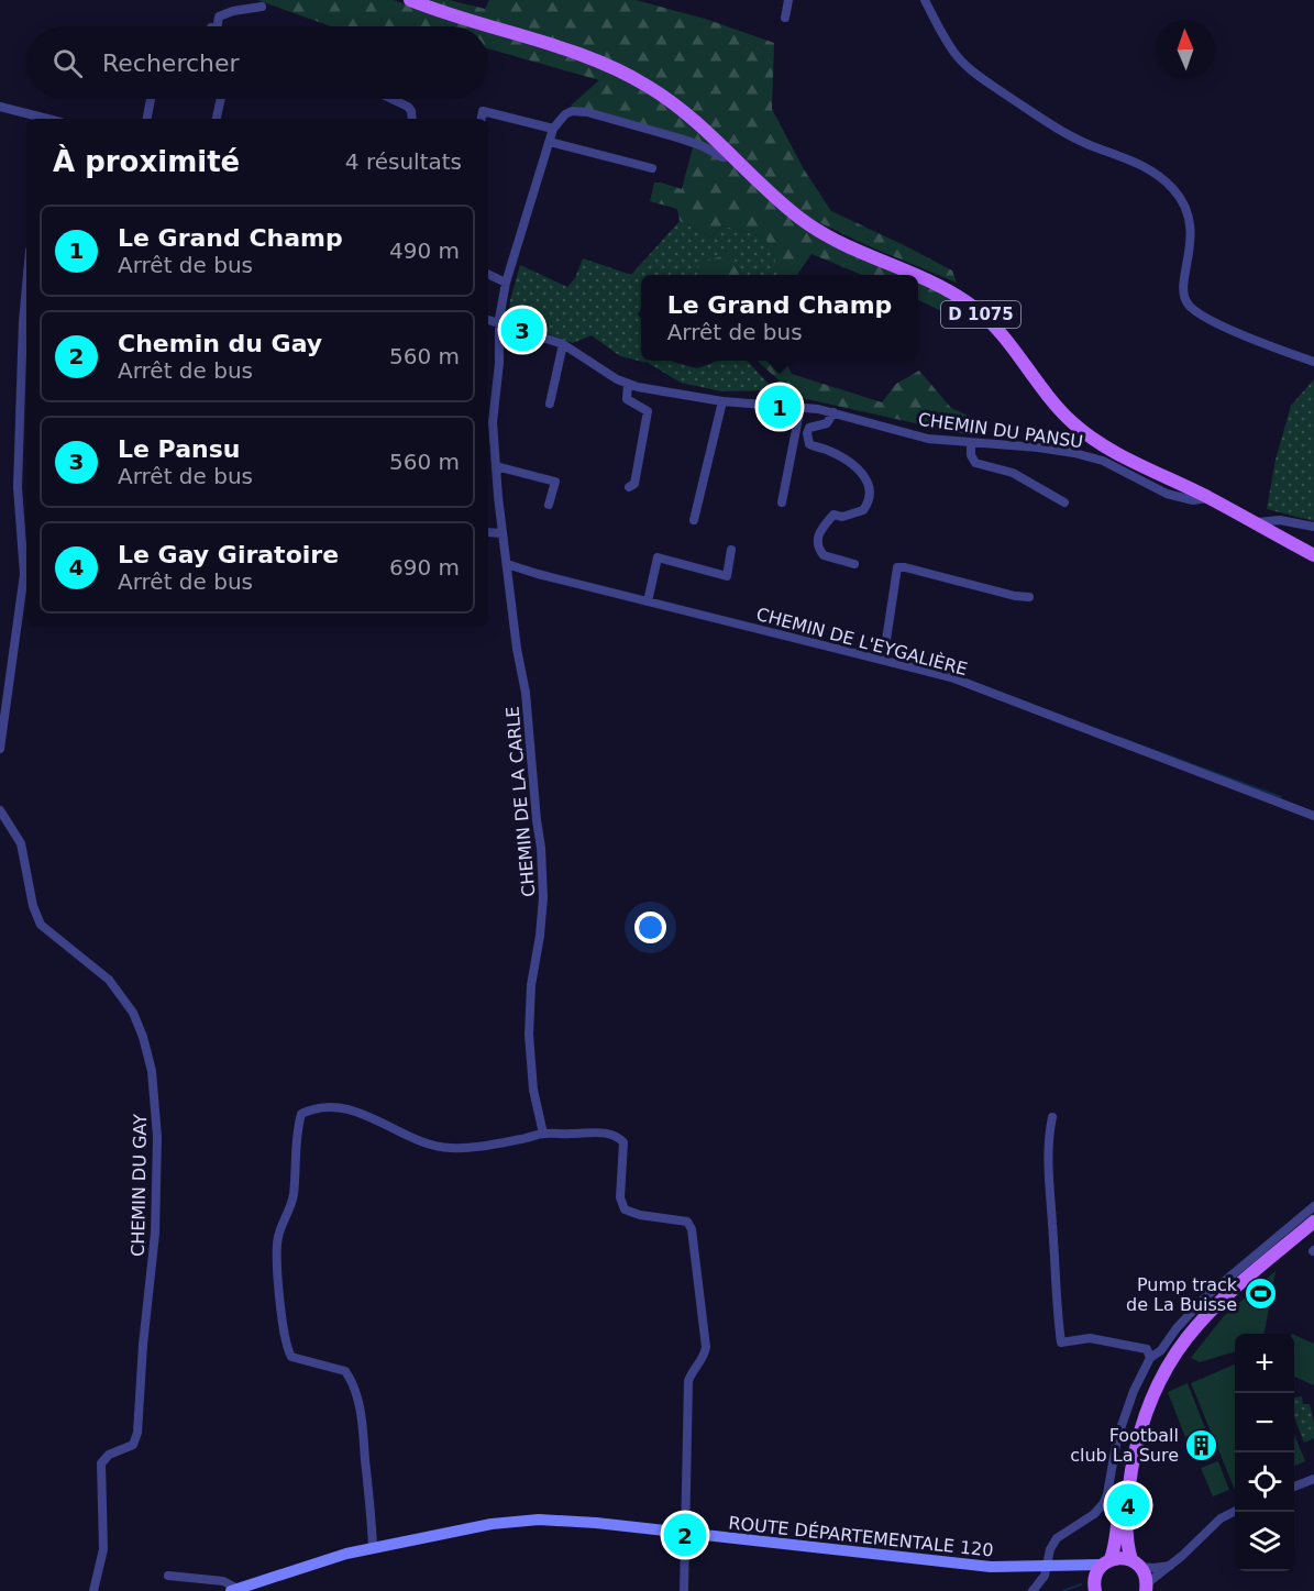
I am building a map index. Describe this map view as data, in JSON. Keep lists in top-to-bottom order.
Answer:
{
  "streets": {
    "main road": ["D 1075"],
    "street": [
      "CHEMIN DU PANSU",
      "CHEMIN DE L'EYGALIÈRE",
      "CHEMIN DE LA CARLE",
      "CHEMIN DU GAY",
      "ROUTE DÉPARTEMENTALE 120"
    ]
  },
  "crossings": [
    ["D 1075", "CHEMIN DU PANSU"],
    ["CHEMIN DU PANSU", "CHEMIN DE LA CARLE"],
    ["CHEMIN DE L'EYGALIÈRE", "CHEMIN DE LA CARLE"]
  ],
  "places": {
    "sports": ["Pump track de La Buisse"],
    "building": ["Football club La Sure"]
  },
  "north": "top",
  "page": {
    "search": "Rechercher",
    "heading": ["À proximité", "4 résultats"],
    "list": [
      {
        "mark": "1",
        "name": "Le Grand Champ",
        "note": "Arrêt de bus",
        "value": "490 m"
      },
      {
        "mark": "2",
        "name": "Chemin du Gay",
        "note": "Arrêt de bus",
        "value": "560 m"
      },
      {
        "mark": "3",
        "name": "Le Pansu",
        "note": "Arrêt de bus",
        "value": "560 m"
      },
      {
        "mark": "4",
        "name": "Le Gay Giratoire",
        "note": "Arrêt de bus",
        "value": "690 m"
      }
    ],
    "popup": ["Le Grand Champ", "Arrêt de bus"],
    "pins": [
      "3",
      "1",
      "4",
      "2"
    ],
    "map_buttons": ["+", "−"]
  }
}
